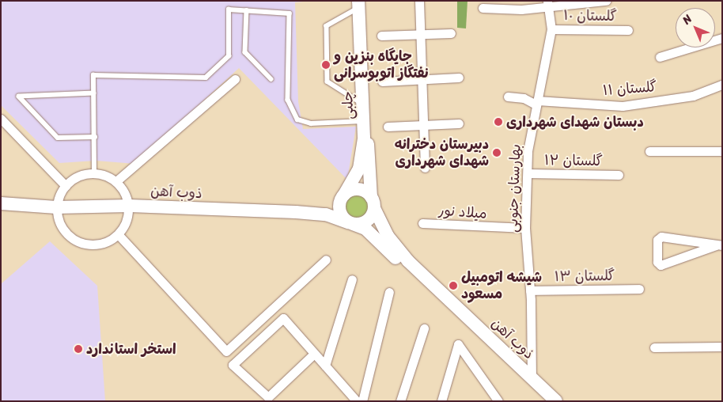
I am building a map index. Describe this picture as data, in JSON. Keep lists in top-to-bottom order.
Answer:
{
  "streets": {
    "main road": ["چلبی", "ذوب آهن"],
    "street": [
      "گلستان ۱۰",
      "گلستان ۱۱",
      "گلستان ۱۲",
      "بهارستان جنوبی",
      "میلاد نور",
      "گلستان ۱۳"
    ]
  },
  "crossings": [
    ["گلستان ۱۰", "بهارستان جنوبی"],
    ["گلستان ۱۱", "بهارستان جنوبی"],
    ["گلستان ۱۲", "بهارستان جنوبی"],
    ["بهارستان جنوبی", "ذوب آهن"],
    ["بهارستان جنوبی", "میلاد نور"],
    ["بهارستان جنوبی", "گلستان ۱۳"]
  ],
  "places": [
    "جایگاه بنزین و نفتگاز اتوبوسرانی",
    "دبستان شهدای شهرداری",
    "دبیرستان دخترانه شهدای شهرداری",
    "شیشه اتومبیل مسعود",
    "استخر استاندارد"
  ],
  "north": "top left"
}
